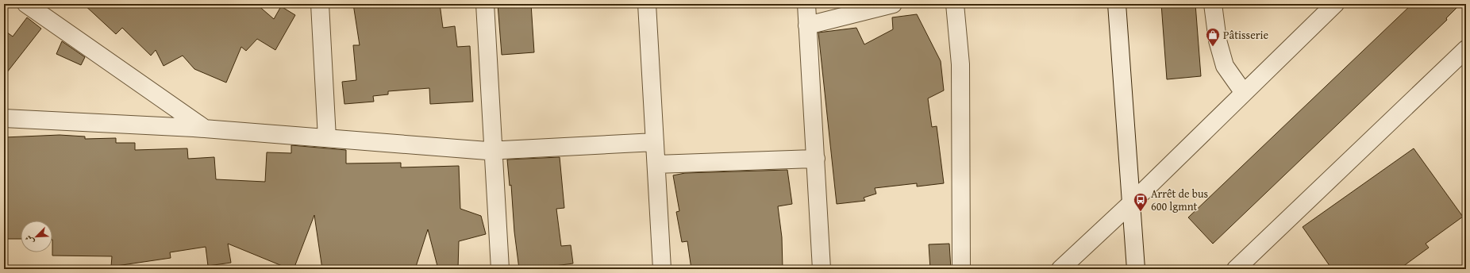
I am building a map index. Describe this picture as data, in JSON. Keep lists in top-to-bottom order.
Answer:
{
  "places": {
    "shop": ["Pâtisserie"],
    "bus stop": ["Arrêt de bus 600 lgmnt"]
  },
  "north": "bottom left"
}
